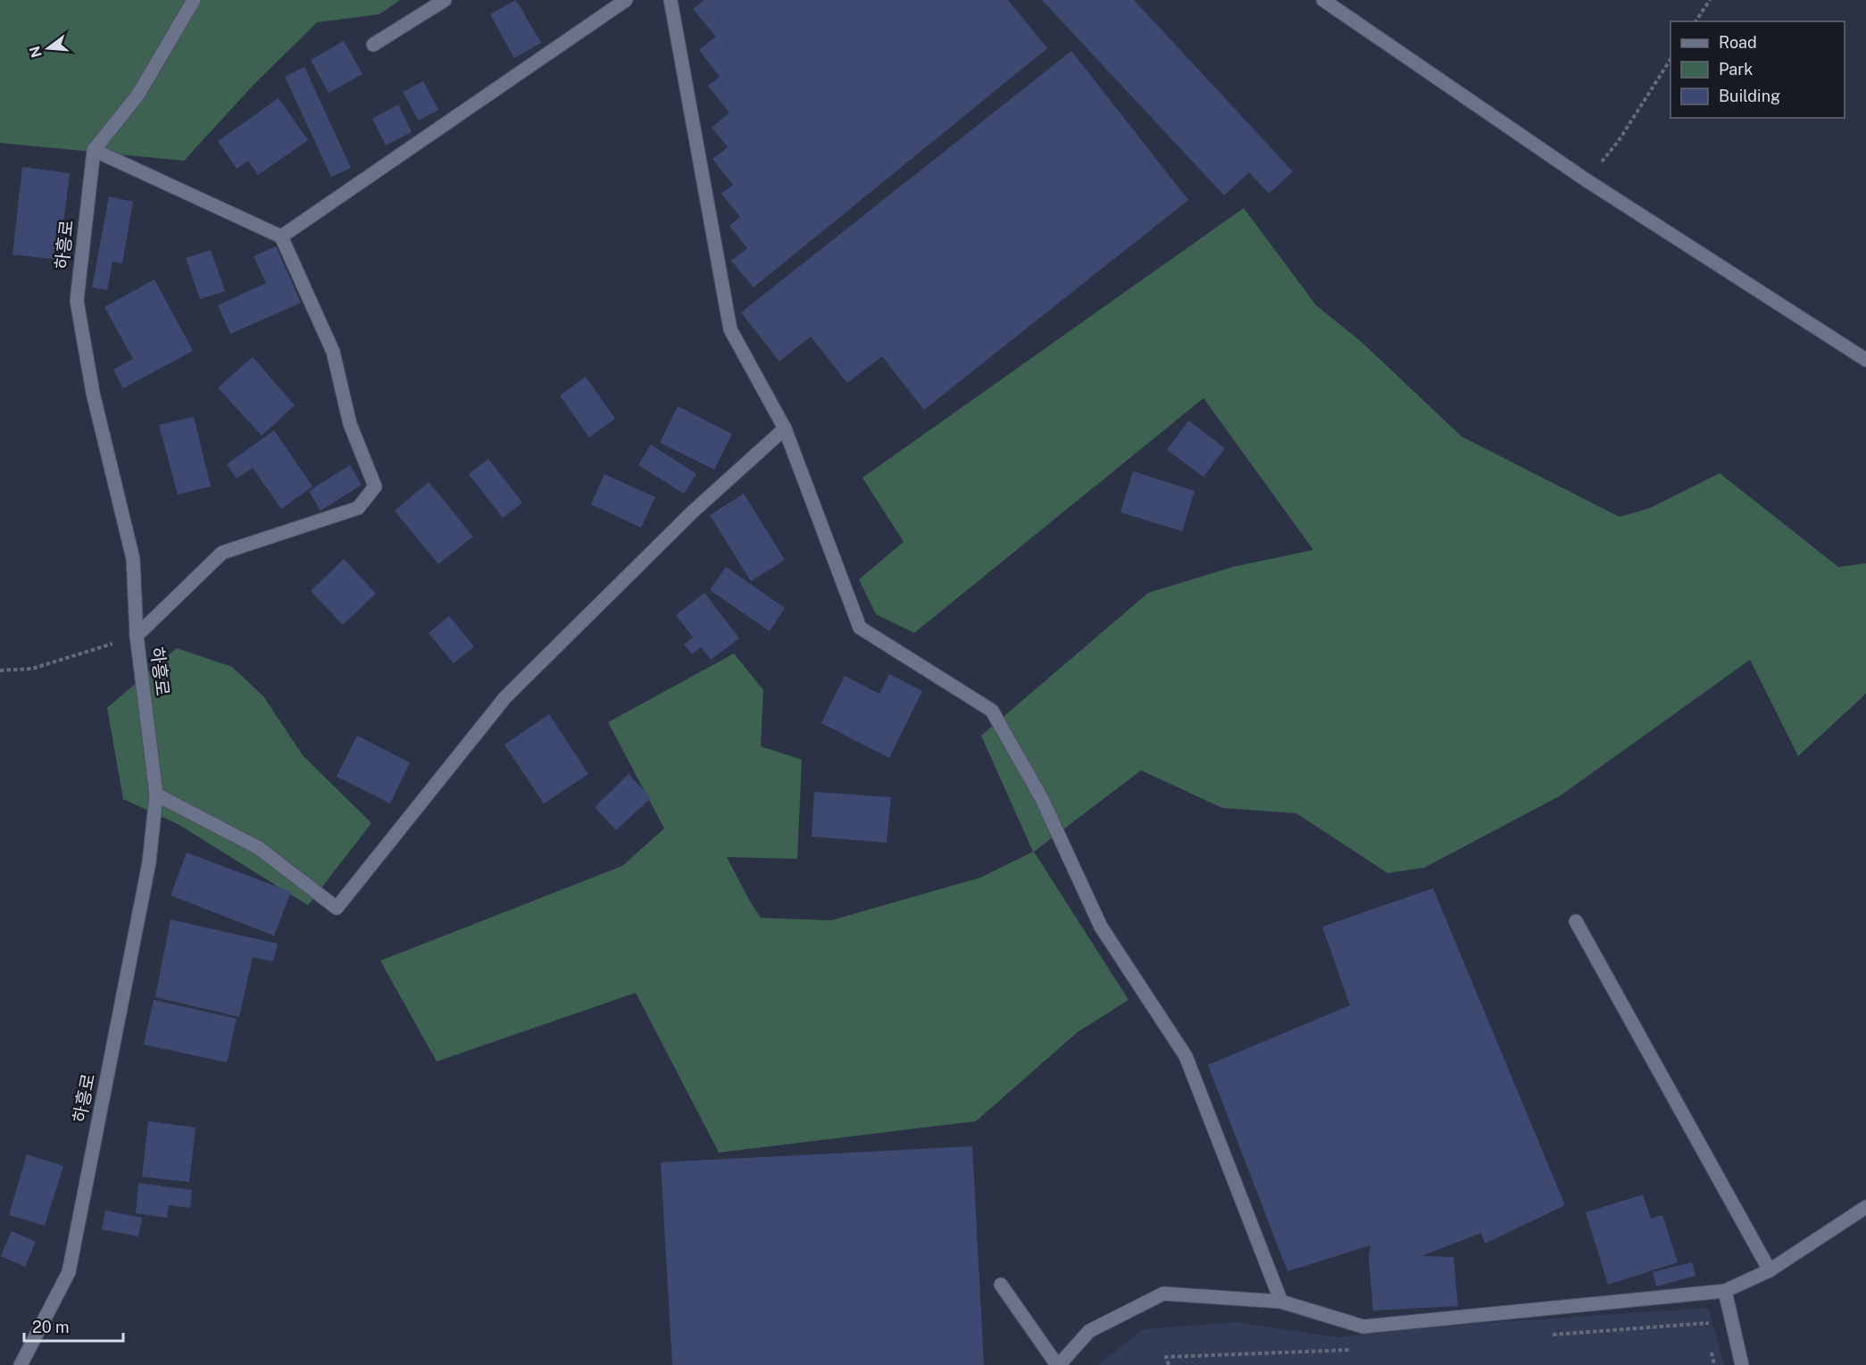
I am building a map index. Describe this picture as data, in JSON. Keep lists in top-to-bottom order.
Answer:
{
  "streets": {
    "street": ["하흥로"]
  },
  "legend": ["Road", "Park", "Building"],
  "scale_bar": "20 m",
  "north": "left"
}
